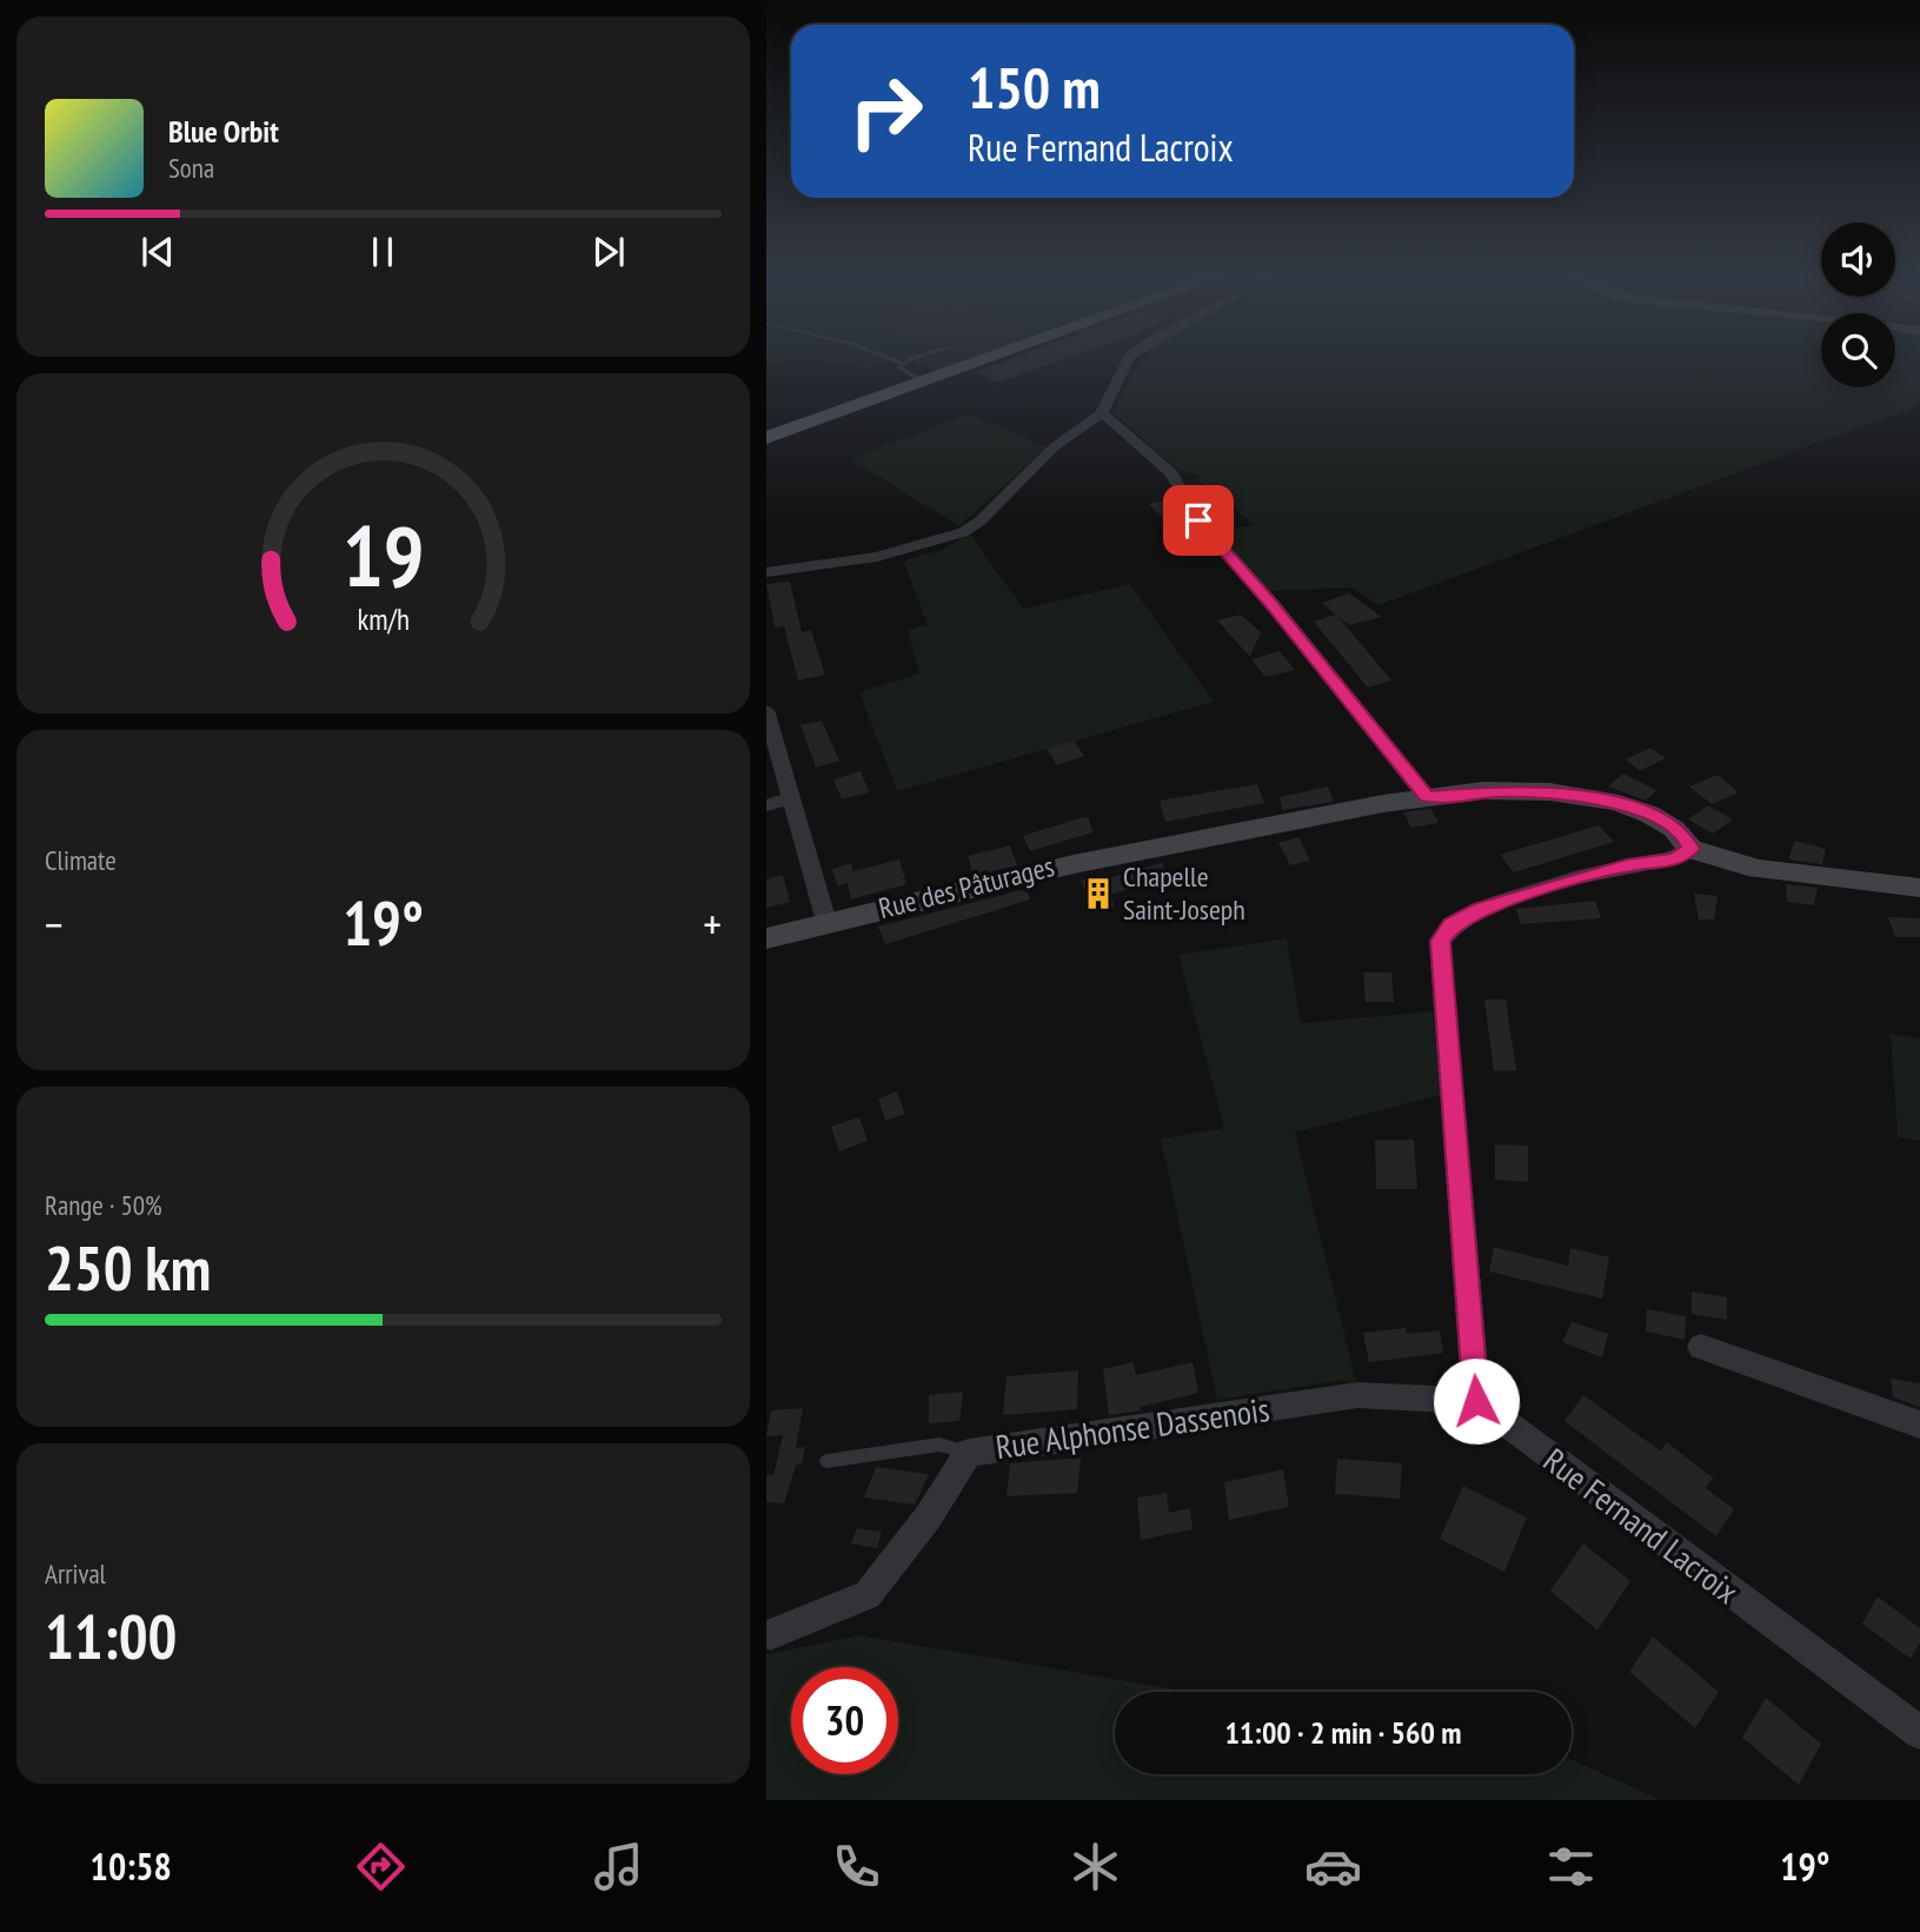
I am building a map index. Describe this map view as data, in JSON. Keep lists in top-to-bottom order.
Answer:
{
  "streets": {
    "street": ["Rue des Pâturages", "Rue Alphonse Dassenois", "Rue Fernand Lacroix"]
  },
  "crossings": [
    ["Rue Alphonse Dassenois", "Rue Fernand Lacroix"]
  ],
  "places": {
    "building": ["Chapelle Saint-Joseph"]
  },
  "page": {
    "turn": ["150 m", "Rue Fernand Lacroix"],
    "song": ["Blue Orbit", "Sona"],
    "tile": [
      "Climate",
      ["Range · 50%", "250 km"],
      ["Arrival", "11:00"]
    ],
    "heat": ["−", "19°", "+"],
    "limit": "30",
    "trip": "11:00 · 2 min · 560 m",
    "tabs": ["10:58", "19°"],
    "gauge": ["19", "km/h"]
  }
}
